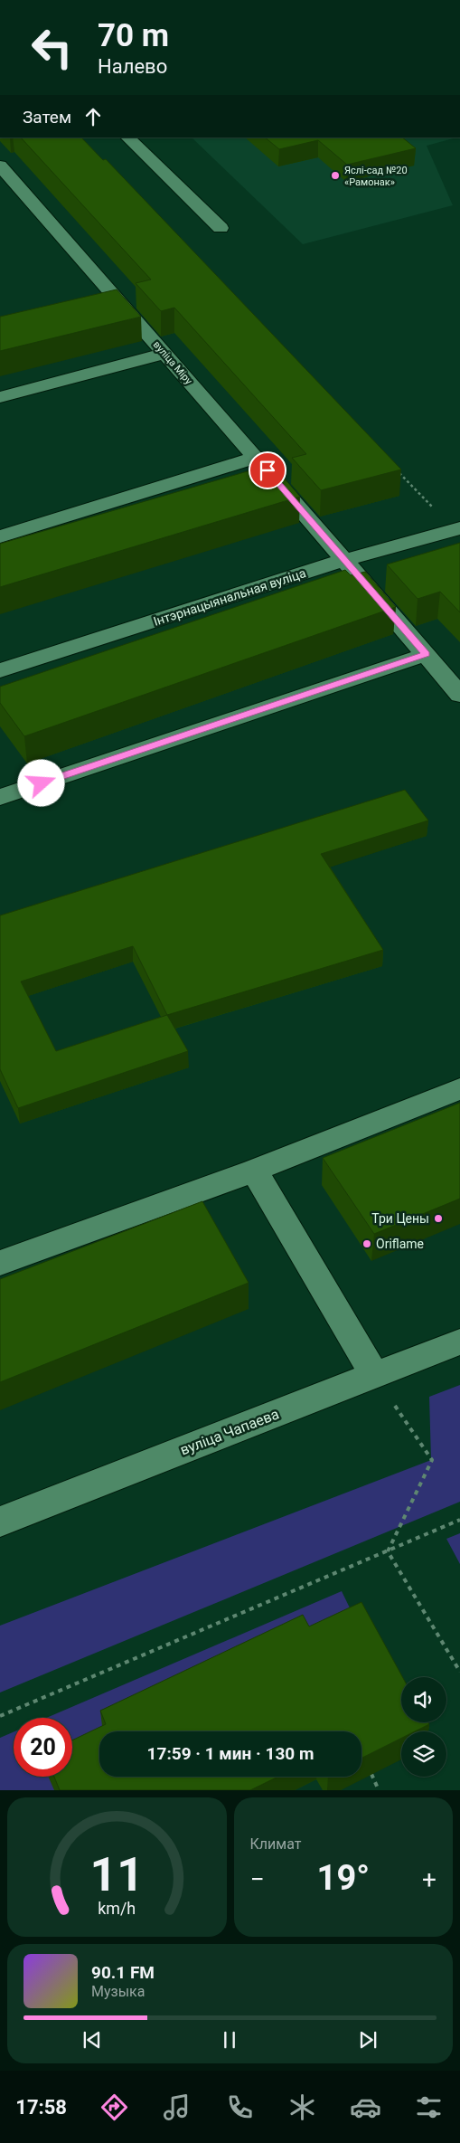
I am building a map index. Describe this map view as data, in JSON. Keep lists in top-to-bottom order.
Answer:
{
  "streets": {
    "street": ["вуліца Міру", "Інтэрнацыянальная вуліца", "вуліца Чапаева"]
  },
  "crossings": [
    ["вуліца Міру", "Інтэрнацыянальная вуліца"]
  ],
  "places": ["Яслі-сад №20 «Рамонак»", "Три Цены", "Oriflame"],
  "page": {
    "turn": ["70 m", "Налево"],
    "then": "Затем",
    "limit": "20",
    "trip": "17:59 · 1 мин · 130 m",
    "tile": "Климат",
    "heat": ["−", "19°", "+"],
    "song": ["90.1 FM", "Музыка"],
    "tabs": "17:58",
    "gauge": ["11", "km/h"]
  }
}
